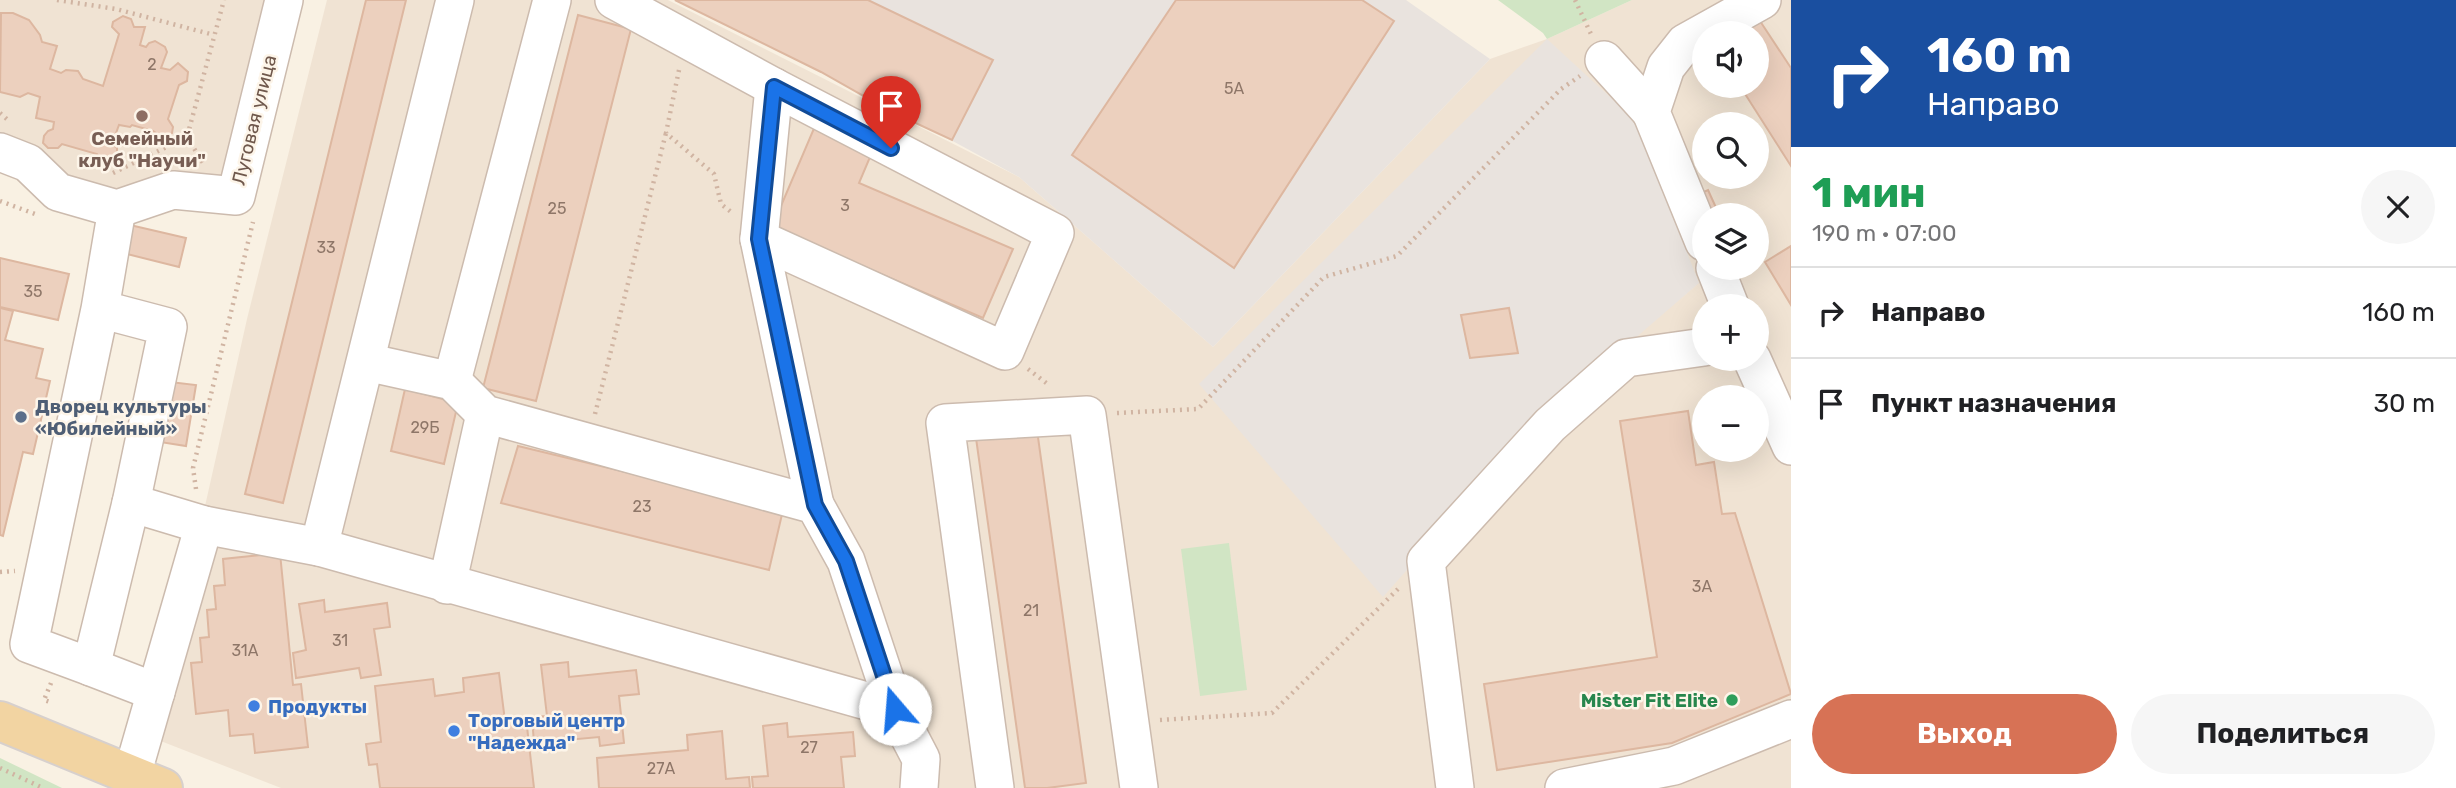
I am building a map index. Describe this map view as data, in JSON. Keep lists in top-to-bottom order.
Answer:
{
  "streets": {
    "street": ["Луговая улица"]
  },
  "places": [
    "Семейный клуб \"Научи\"",
    "Дворец культуры «Юбилейный»",
    "Mister Fit Elite",
    "Продукты",
    "Торговый центр \"Надежда\""
  ],
  "house_numbers": [
    "2",
    "5А",
    "3",
    "25",
    "33",
    "35",
    "29Б",
    "23",
    "3А",
    "21",
    "31",
    "31А",
    "27",
    "27А"
  ],
  "page": {
    "turn": ["160 m", "Направо"],
    "map_buttons": ["+", "−"],
    "heading": ["1 мин", "190 m · 07:00"],
    "list": [
      {
        "name": "Направо",
        "value": "160 m"
      },
      {
        "name": "Пункт назначения",
        "value": "30 m"
      }
    ],
    "buttons": ["Выход", "Поделиться"]
  }
}
